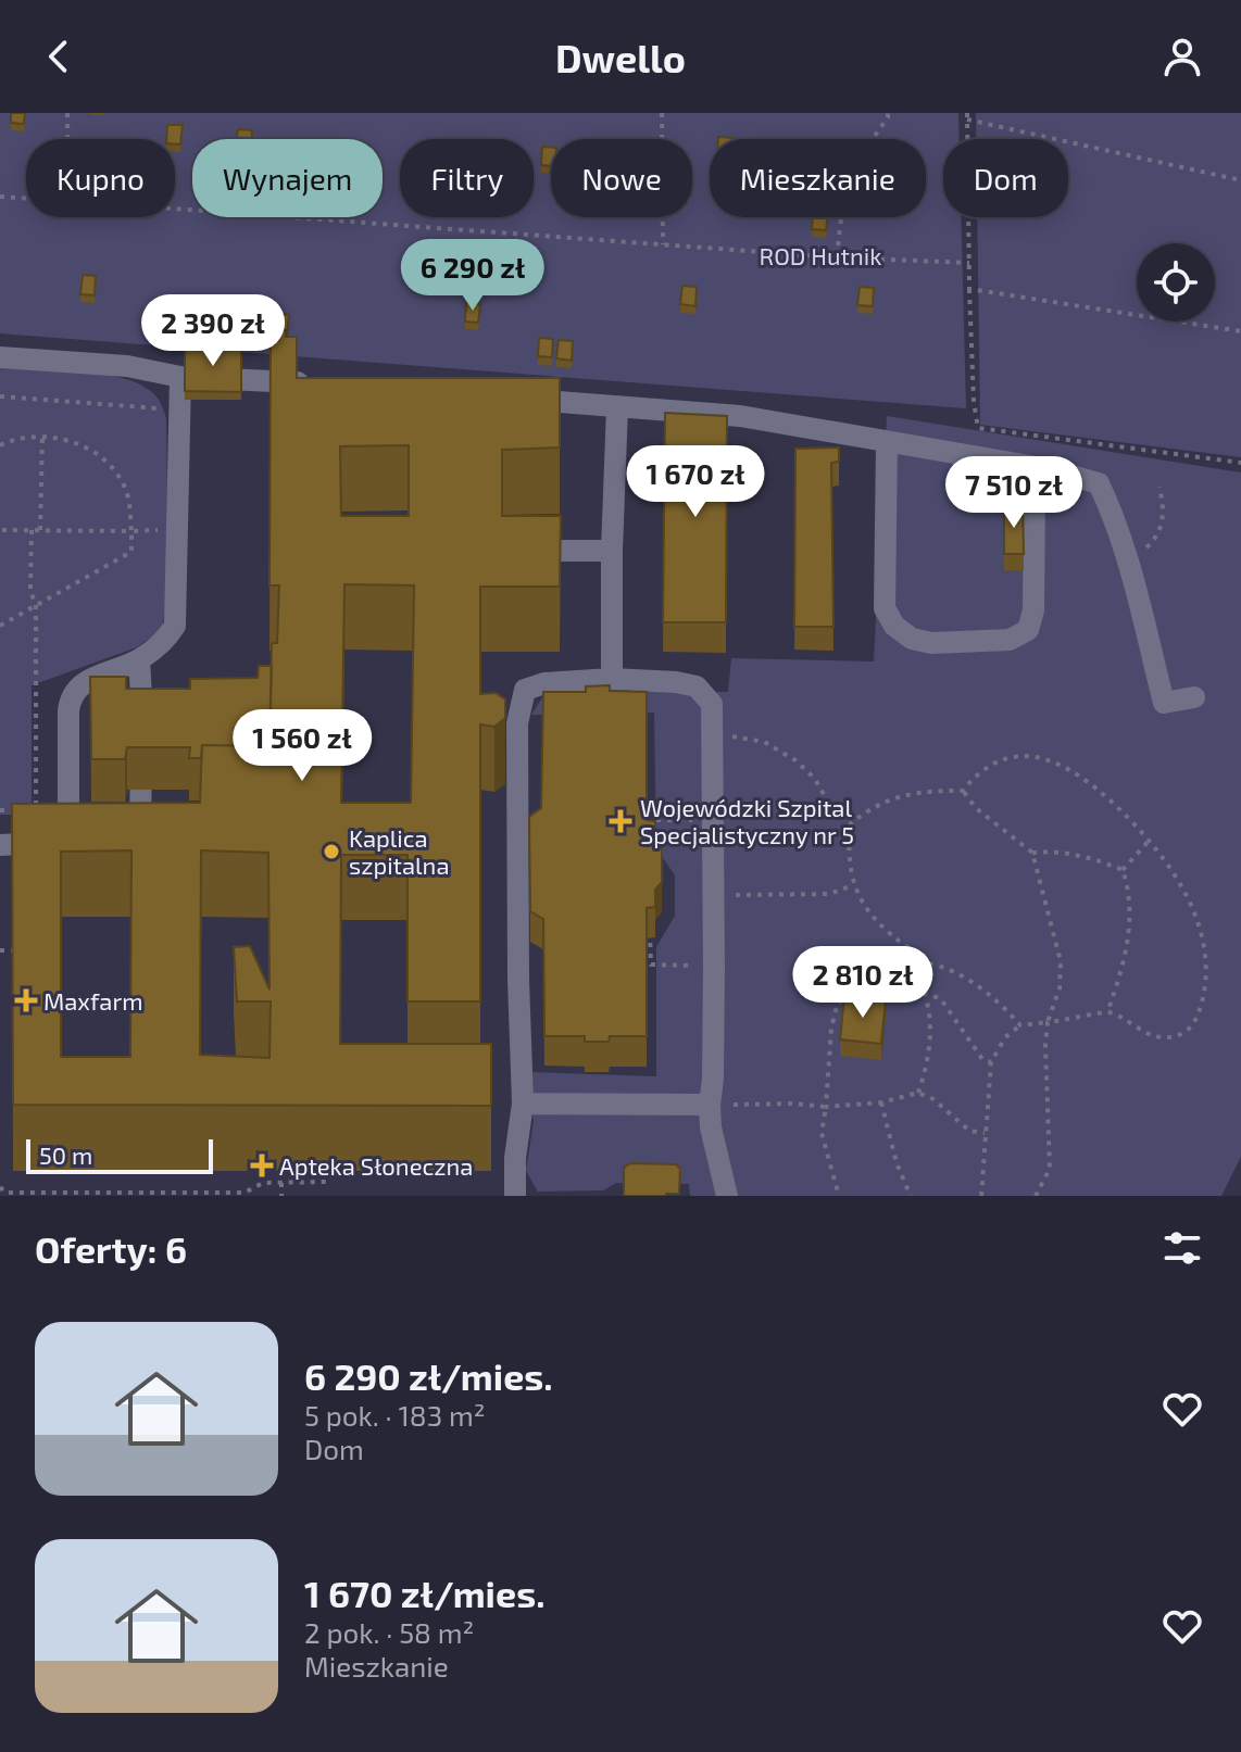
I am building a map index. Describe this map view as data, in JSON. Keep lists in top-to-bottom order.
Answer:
{
  "parks": ["ROD Hutnik"],
  "places": {
    "health": ["Wojewódzki Szpital Specjalistyczny nr 5", "Maxfarm", "Apteka Słoneczna"],
    "other": ["Kaplica szpitalna"]
  },
  "scale_bar": "50 m",
  "page": {
    "header": "Dwello",
    "chip": [
      "Kupno",
      "Wynajem",
      "Filtry",
      "Nowe",
      "Mieszkanie",
      "Dom"
    ],
    "price": [
      "6 290 zł",
      "2 390 zł",
      "1 670 zł",
      "7 510 zł",
      "1 560 zł",
      "2 810 zł"
    ],
    "scale": "50 m",
    "heading": "Oferty: 6",
    "list": [
      {
        "name": "6 290 zł/mies.",
        "note": "5 pok. · 183 m² · Dom"
      },
      {
        "name": "1 670 zł/mies.",
        "note": "2 pok. · 58 m² · Mieszkanie"
      }
    ]
  }
}
